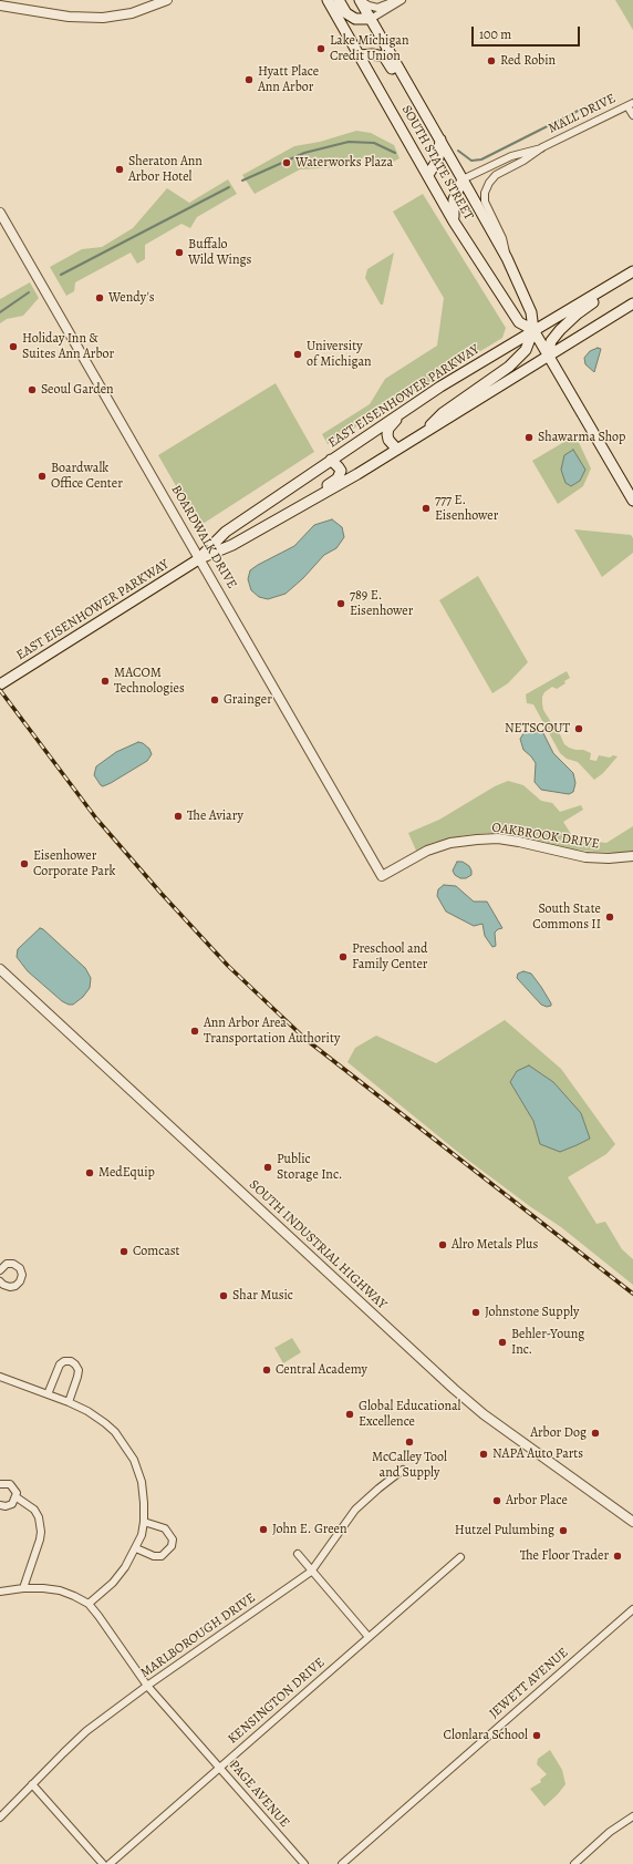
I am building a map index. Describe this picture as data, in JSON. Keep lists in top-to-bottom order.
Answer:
{
  "streets": {
    "main road": ["SOUTH STATE STREET", "EAST EISENHOWER PARKWAY"],
    "street": [
      "MALL DRIVE",
      "BOARDWALK DRIVE",
      "OAKBROOK DRIVE",
      "SOUTH INDUSTRIAL HIGHWAY",
      "MARLBOROUGH DRIVE",
      "JEWETT AVENUE",
      "KENSINGTON DRIVE",
      "PAGE AVENUE"
    ]
  },
  "crossings": [
    ["MALL DRIVE", "SOUTH STATE STREET"],
    ["SOUTH STATE STREET", "EAST EISENHOWER PARKWAY"],
    ["EAST EISENHOWER PARKWAY", "BOARDWALK DRIVE"],
    ["BOARDWALK DRIVE", "OAKBROOK DRIVE"],
    ["MARLBOROUGH DRIVE", "PAGE AVENUE"],
    ["KENSINGTON DRIVE", "PAGE AVENUE"]
  ],
  "places": [
    "Lake Michigan Credit Union",
    "Red Robin",
    "Hyatt Place Ann Arbor",
    "Waterworks Plaza",
    "Sheraton Ann Arbor Hotel",
    "Buffalo Wild Wings",
    "Wendy's",
    "Holiday Inn & Suites Ann Arbor",
    "University of Michigan",
    "Seoul Garden",
    "Shawarma Shop",
    "Boardwalk Office Center",
    "777 E. Eisenhower",
    "789 E. Eisenhower",
    "MACOM Technologies",
    "Grainger",
    "NETSCOUT",
    "The Aviary",
    "Eisenhower Corporate Park",
    "South State Commons II",
    "Preschool and Family Center",
    "Ann Arbor Area Transportation Authority",
    "Public Storage Inc.",
    "MedEquip",
    "Alro Metals Plus",
    "Comcast",
    "Shar Music",
    "Johnstone Supply",
    "Behler-Young Inc.",
    "Central Academy",
    "Global Educational Excellence",
    "Arbor Dog",
    "McCalley Tool and Supply",
    "NAPA Auto Parts",
    "Arbor Place",
    "John E. Green",
    "Hutzel Pulumbing",
    "The Floor Trader",
    "Clonlara School"
  ],
  "scale_bar": "100 m"
}
